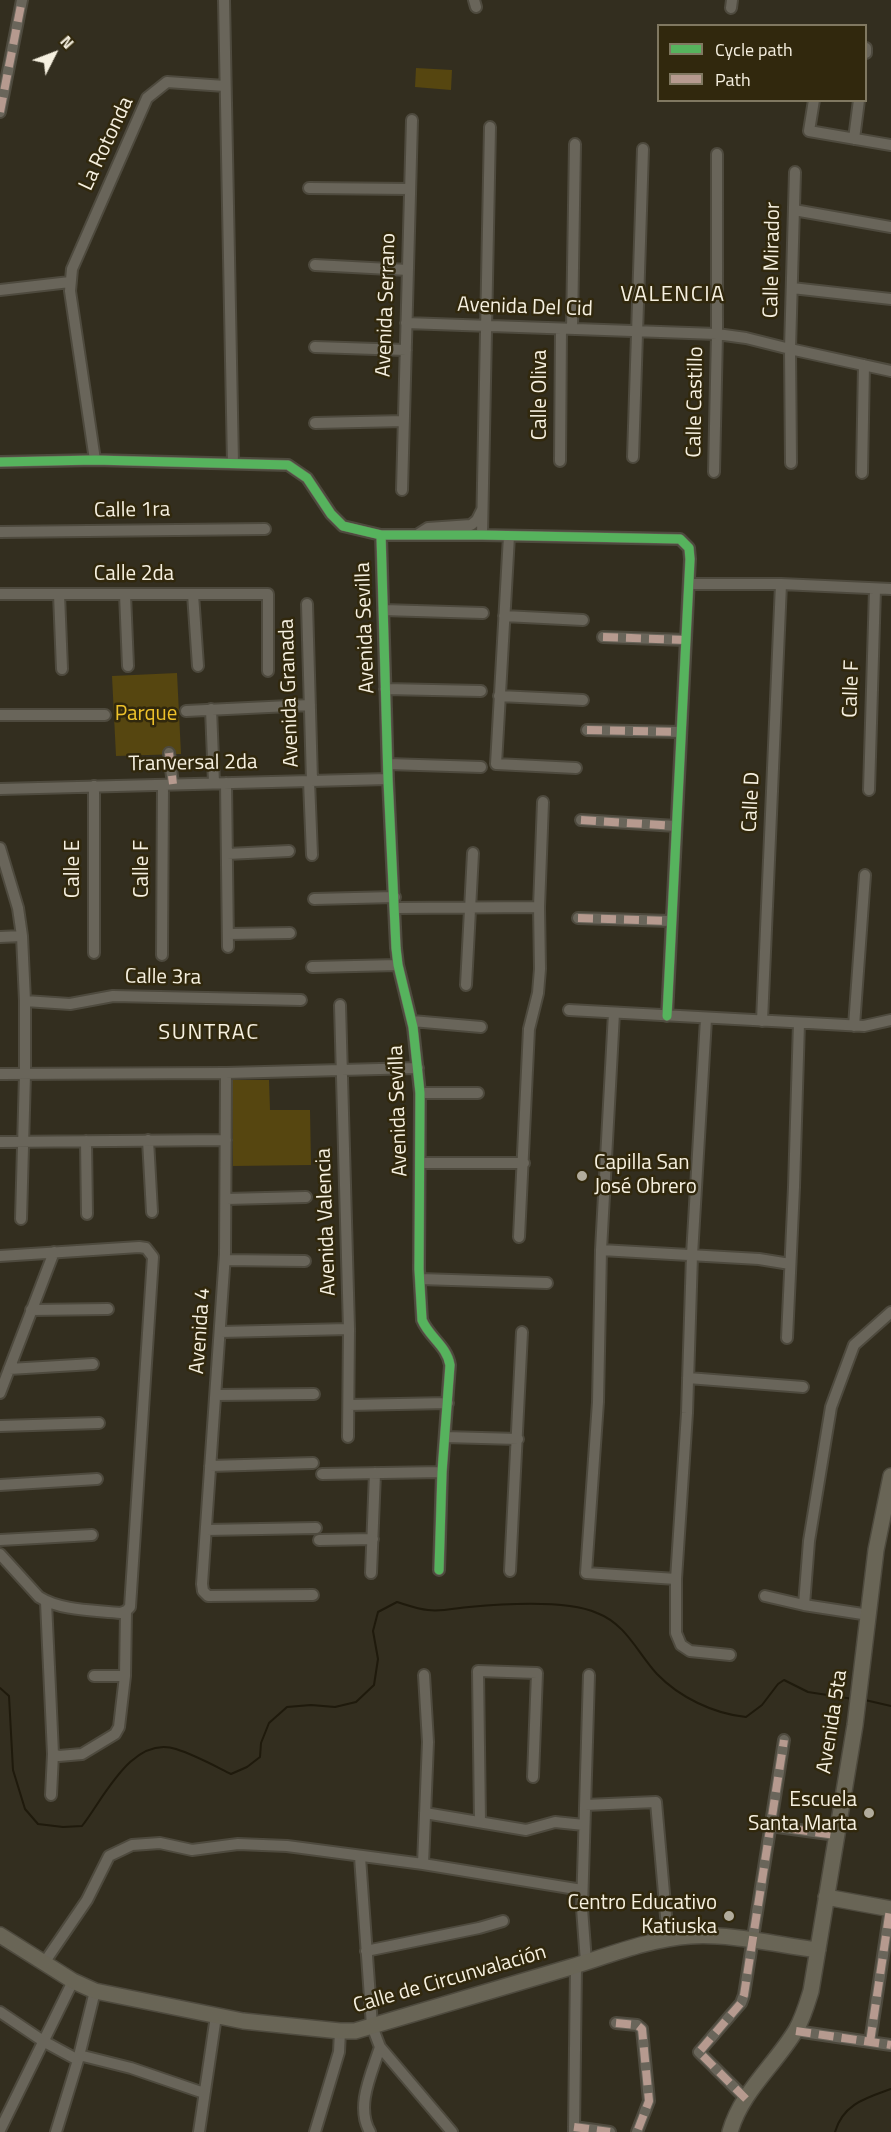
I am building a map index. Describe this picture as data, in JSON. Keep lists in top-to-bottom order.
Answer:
{
  "streets": {
    "street": [
      "La Rotonda",
      "Calle Mirador",
      "Avenida Serrano",
      "Avenida Del Cid",
      "Calle Oliva",
      "Calle Castillo",
      "Calle 1ra",
      "Calle 2da",
      "Avenida Sevilla",
      "Calle F",
      "Avenida Granada",
      "Tranversal 2da",
      "Calle D",
      "Calle E",
      "Calle 3ra",
      "Avenida Valencia",
      "Avenida 4",
      "Avenida 5ta",
      "Calle de Circunvalación"
    ]
  },
  "crossings": [
    ["Calle Mirador", "Avenida Del Cid"],
    ["Avenida Serrano", "Avenida Del Cid"],
    ["Avenida Del Cid", "Calle Oliva"],
    ["Avenida Del Cid", "Calle Castillo"],
    ["Avenida Sevilla", "Tranversal 2da"],
    ["Calle F", "Tranversal 2da"],
    ["Avenida Granada", "Tranversal 2da"],
    ["Tranversal 2da", "Calle E"],
    ["Avenida 5ta", "Calle de Circunvalación"]
  ],
  "districts": ["VALENCIA", "SUNTRAC"],
  "parks": ["Parque"],
  "places": ["Capilla San José Obrero", "Escuela Santa Marta", "Centro Educativo Katiuska"],
  "legend": ["Cycle path", "Path"],
  "north": "top right"
}
